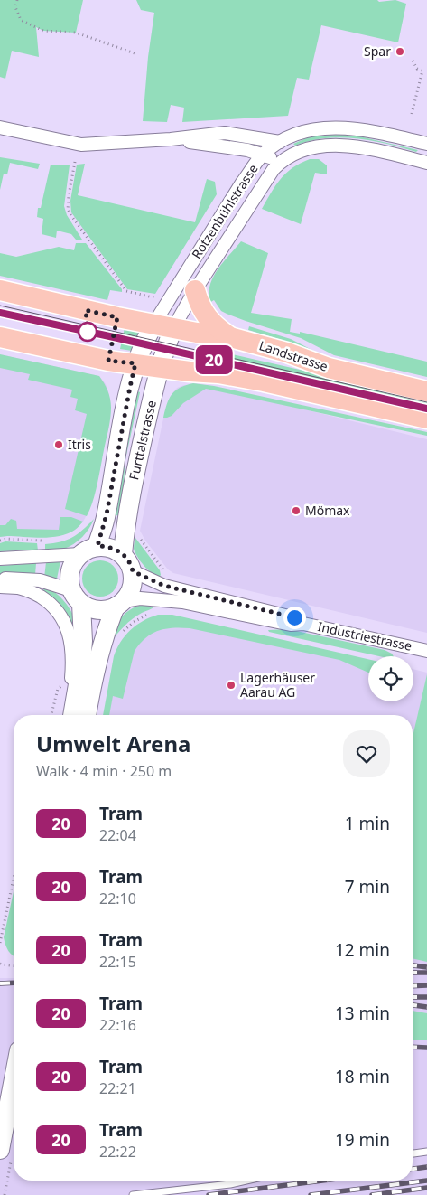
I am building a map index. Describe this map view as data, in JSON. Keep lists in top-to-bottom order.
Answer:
{
  "streets": {
    "main road": ["Landstrasse", "Furttalstrasse"],
    "street": ["Rotzenbühlstrasse", "Industriestrasse"]
  },
  "crossings": [
    ["Rotzenbühlstrasse", "Landstrasse"],
    ["Rotzenbühlstrasse", "Furttalstrasse"],
    ["Landstrasse", "Furttalstrasse"],
    ["Furttalstrasse", "Industriestrasse"]
  ],
  "places": [
    "Spar",
    "Itris",
    "Mömax",
    "Lagerhäuser Aarau AG"
  ],
  "lines": ["tram line 20"],
  "page": {
    "on_map": "20",
    "heading": ["Umwelt Arena", "Walk · 4 min · 250 m"],
    "list": [
      {
        "mark": "20",
        "name": "Tram",
        "note": "22:04",
        "value": "1 min"
      },
      {
        "mark": "20",
        "name": "Tram",
        "note": "22:10",
        "value": "7 min"
      },
      {
        "mark": "20",
        "name": "Tram",
        "note": "22:15",
        "value": "12 min"
      },
      {
        "mark": "20",
        "name": "Tram",
        "note": "22:16",
        "value": "13 min"
      },
      {
        "mark": "20",
        "name": "Tram",
        "note": "22:21",
        "value": "18 min"
      },
      {
        "mark": "20",
        "name": "Tram",
        "note": "22:22",
        "value": "19 min"
      }
    ]
  }
}
